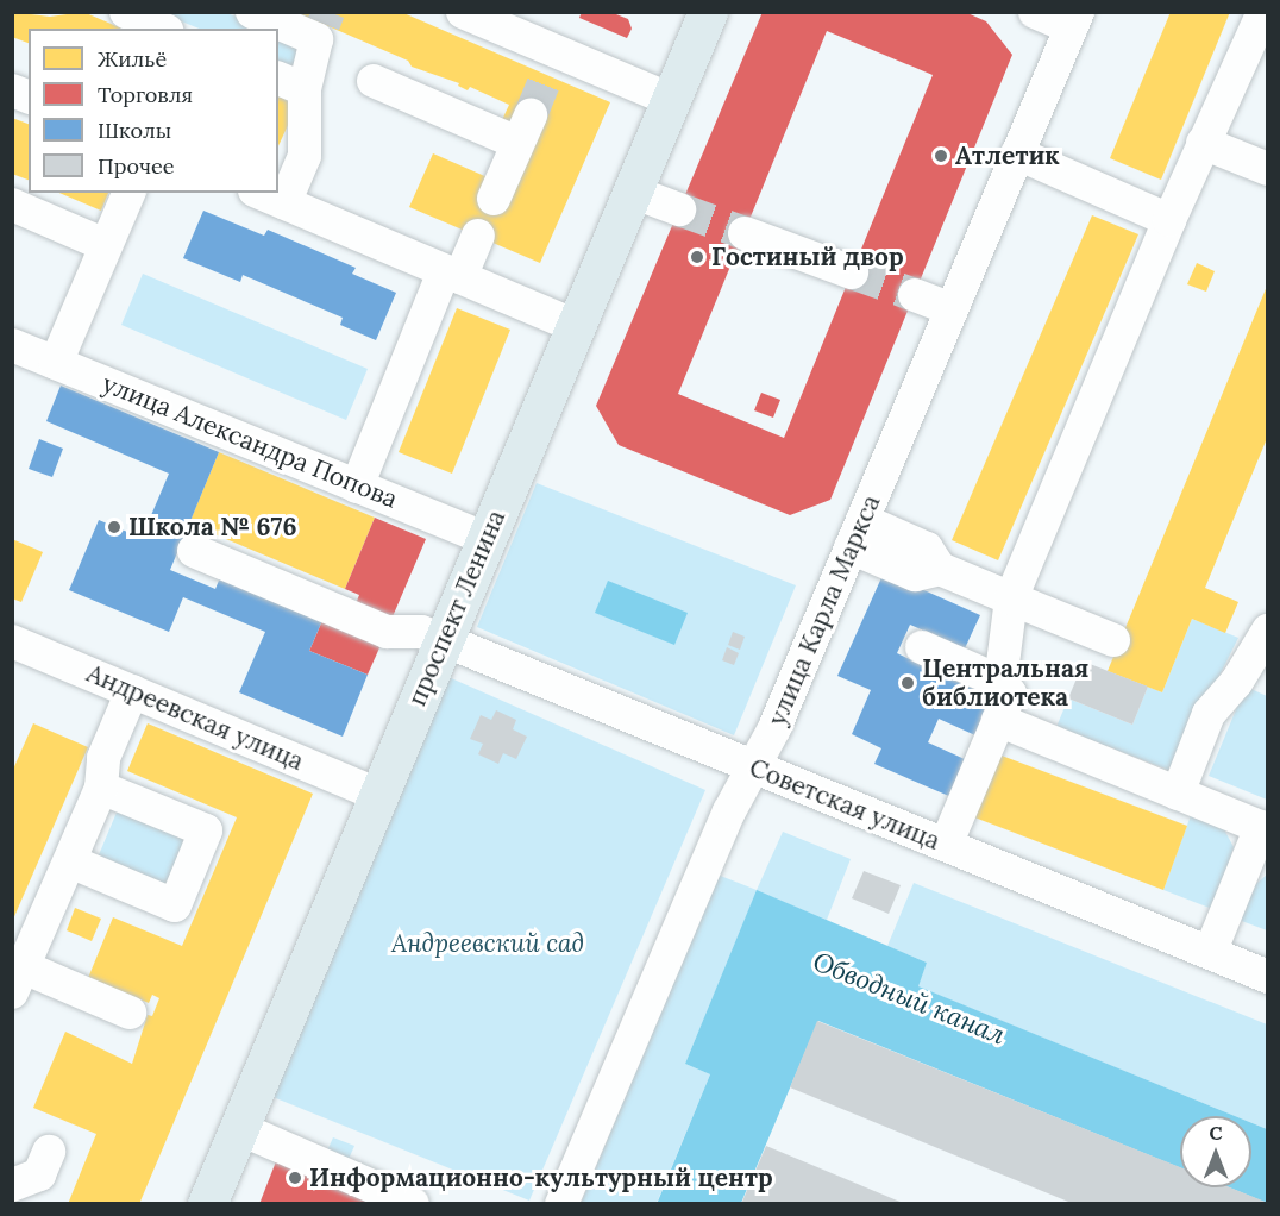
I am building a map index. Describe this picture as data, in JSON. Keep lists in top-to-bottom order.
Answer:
{
  "streets": {
    "main road": ["проспект Ленина"],
    "street": [
      "улица Александра Попова",
      "улица Карла Маркса",
      "Андреевская улица",
      "Советская улица"
    ]
  },
  "crossings": [
    ["улица Александра Попова", "проспект Ленина"],
    ["проспект Ленина", "Андреевская улица"],
    ["проспект Ленина", "Советская улица"],
    ["улица Карла Маркса", "Советская улица"]
  ],
  "water": ["Обводный канал"],
  "parks": ["Андреевский сад"],
  "places": [
    "Атлетик",
    "Гостиный двор",
    "Школа № 676",
    "Центральная библиотека",
    "Информационно-культурный центр"
  ],
  "legend": [
    "Жильё",
    "Торговля",
    "Школы",
    "Прочее"
  ],
  "north": "top"
}
